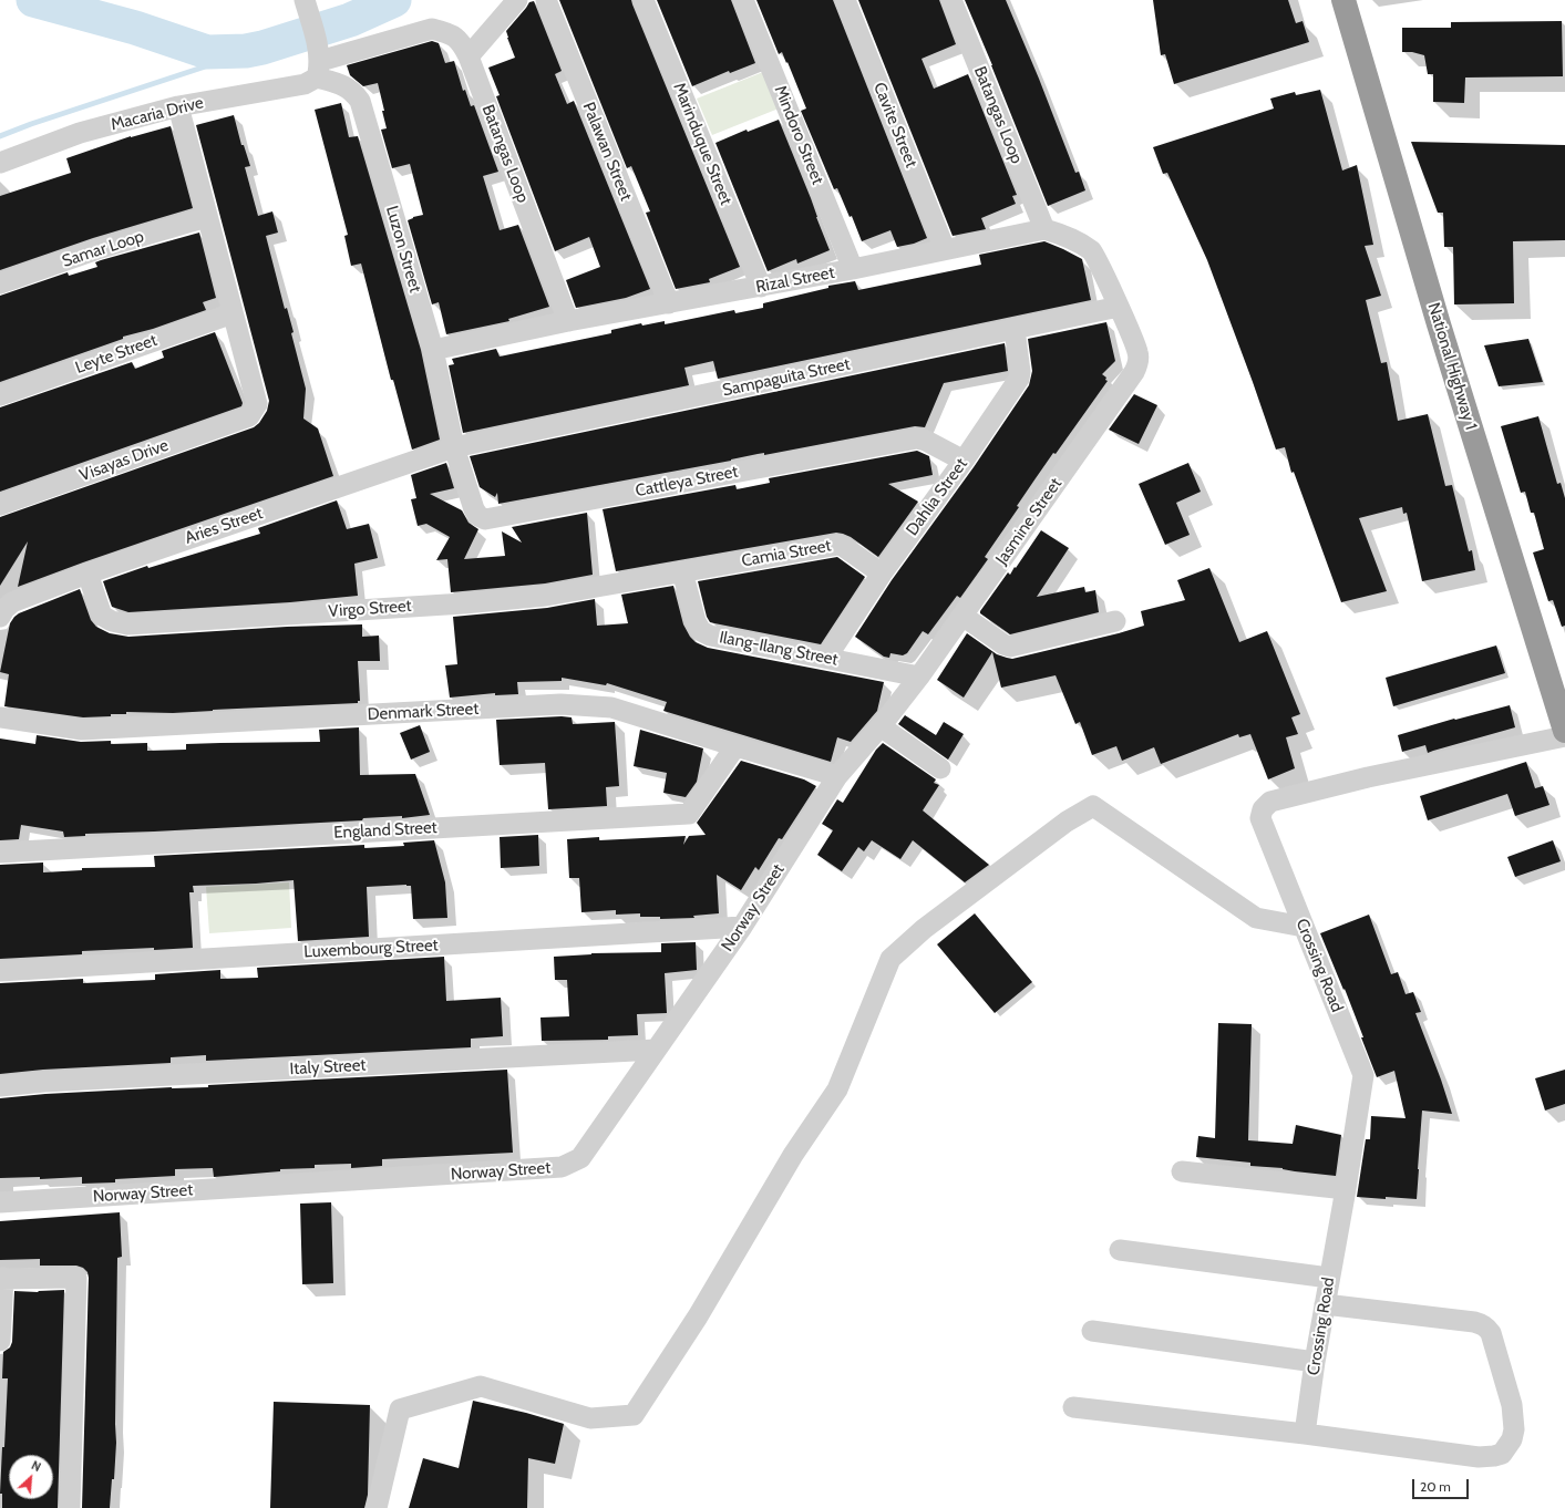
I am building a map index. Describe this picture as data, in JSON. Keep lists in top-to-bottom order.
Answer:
{
  "streets": {
    "highway": ["National Highway 1"],
    "street": [
      "Macaria Drive",
      "Batangas Loop",
      "Cavite Street",
      "Mindoro Street",
      "Marinduque Street",
      "Palawan Street",
      "Samar Loop",
      "Luzon Street",
      "Rizal Street",
      "Leyte Street",
      "Sampaguita Street",
      "Visayas Drive",
      "Cattleya Street",
      "Dahlia Street",
      "Jasmine Street",
      "Aries Street",
      "Camia Street",
      "Virgo Street",
      "Ilang-Ilang Street",
      "Denmark Street",
      "England Street",
      "Norway Street",
      "Luxembourg Street",
      "Crossing Road",
      "Italy Street"
    ]
  },
  "crossings": [
    ["Macaria Drive", "Batangas Loop"],
    ["Macaria Drive", "Luzon Street"],
    ["Batangas Loop", "Luzon Street"],
    ["Batangas Loop", "Rizal Street"],
    ["Cavite Street", "Rizal Street"],
    ["Mindoro Street", "Rizal Street"],
    ["Marinduque Street", "Rizal Street"],
    ["Palawan Street", "Rizal Street"],
    ["Luzon Street", "Rizal Street"],
    ["Luzon Street", "Sampaguita Street"],
    ["Luzon Street", "Cattleya Street"],
    ["Luzon Street", "Aries Street"],
    ["Leyte Street", "Visayas Drive"],
    ["Sampaguita Street", "Cattleya Street"],
    ["Sampaguita Street", "Dahlia Street"],
    ["Sampaguita Street", "Jasmine Street"],
    ["Sampaguita Street", "Aries Street"],
    ["Cattleya Street", "Dahlia Street"],
    ["Cattleya Street", "Aries Street"],
    ["Dahlia Street", "Camia Street"],
    ["Dahlia Street", "Ilang-Ilang Street"],
    ["Jasmine Street", "Ilang-Ilang Street"],
    ["Jasmine Street", "Norway Street"],
    ["Aries Street", "Virgo Street"],
    ["Camia Street", "Virgo Street"],
    ["Camia Street", "Ilang-Ilang Street"],
    ["Virgo Street", "Ilang-Ilang Street"],
    ["Denmark Street", "England Street"],
    ["Denmark Street", "Norway Street"],
    ["Norway Street", "Luxembourg Street"],
    ["Norway Street", "Italy Street"]
  ],
  "scale_bar": "20 m",
  "north": "top right"
}
